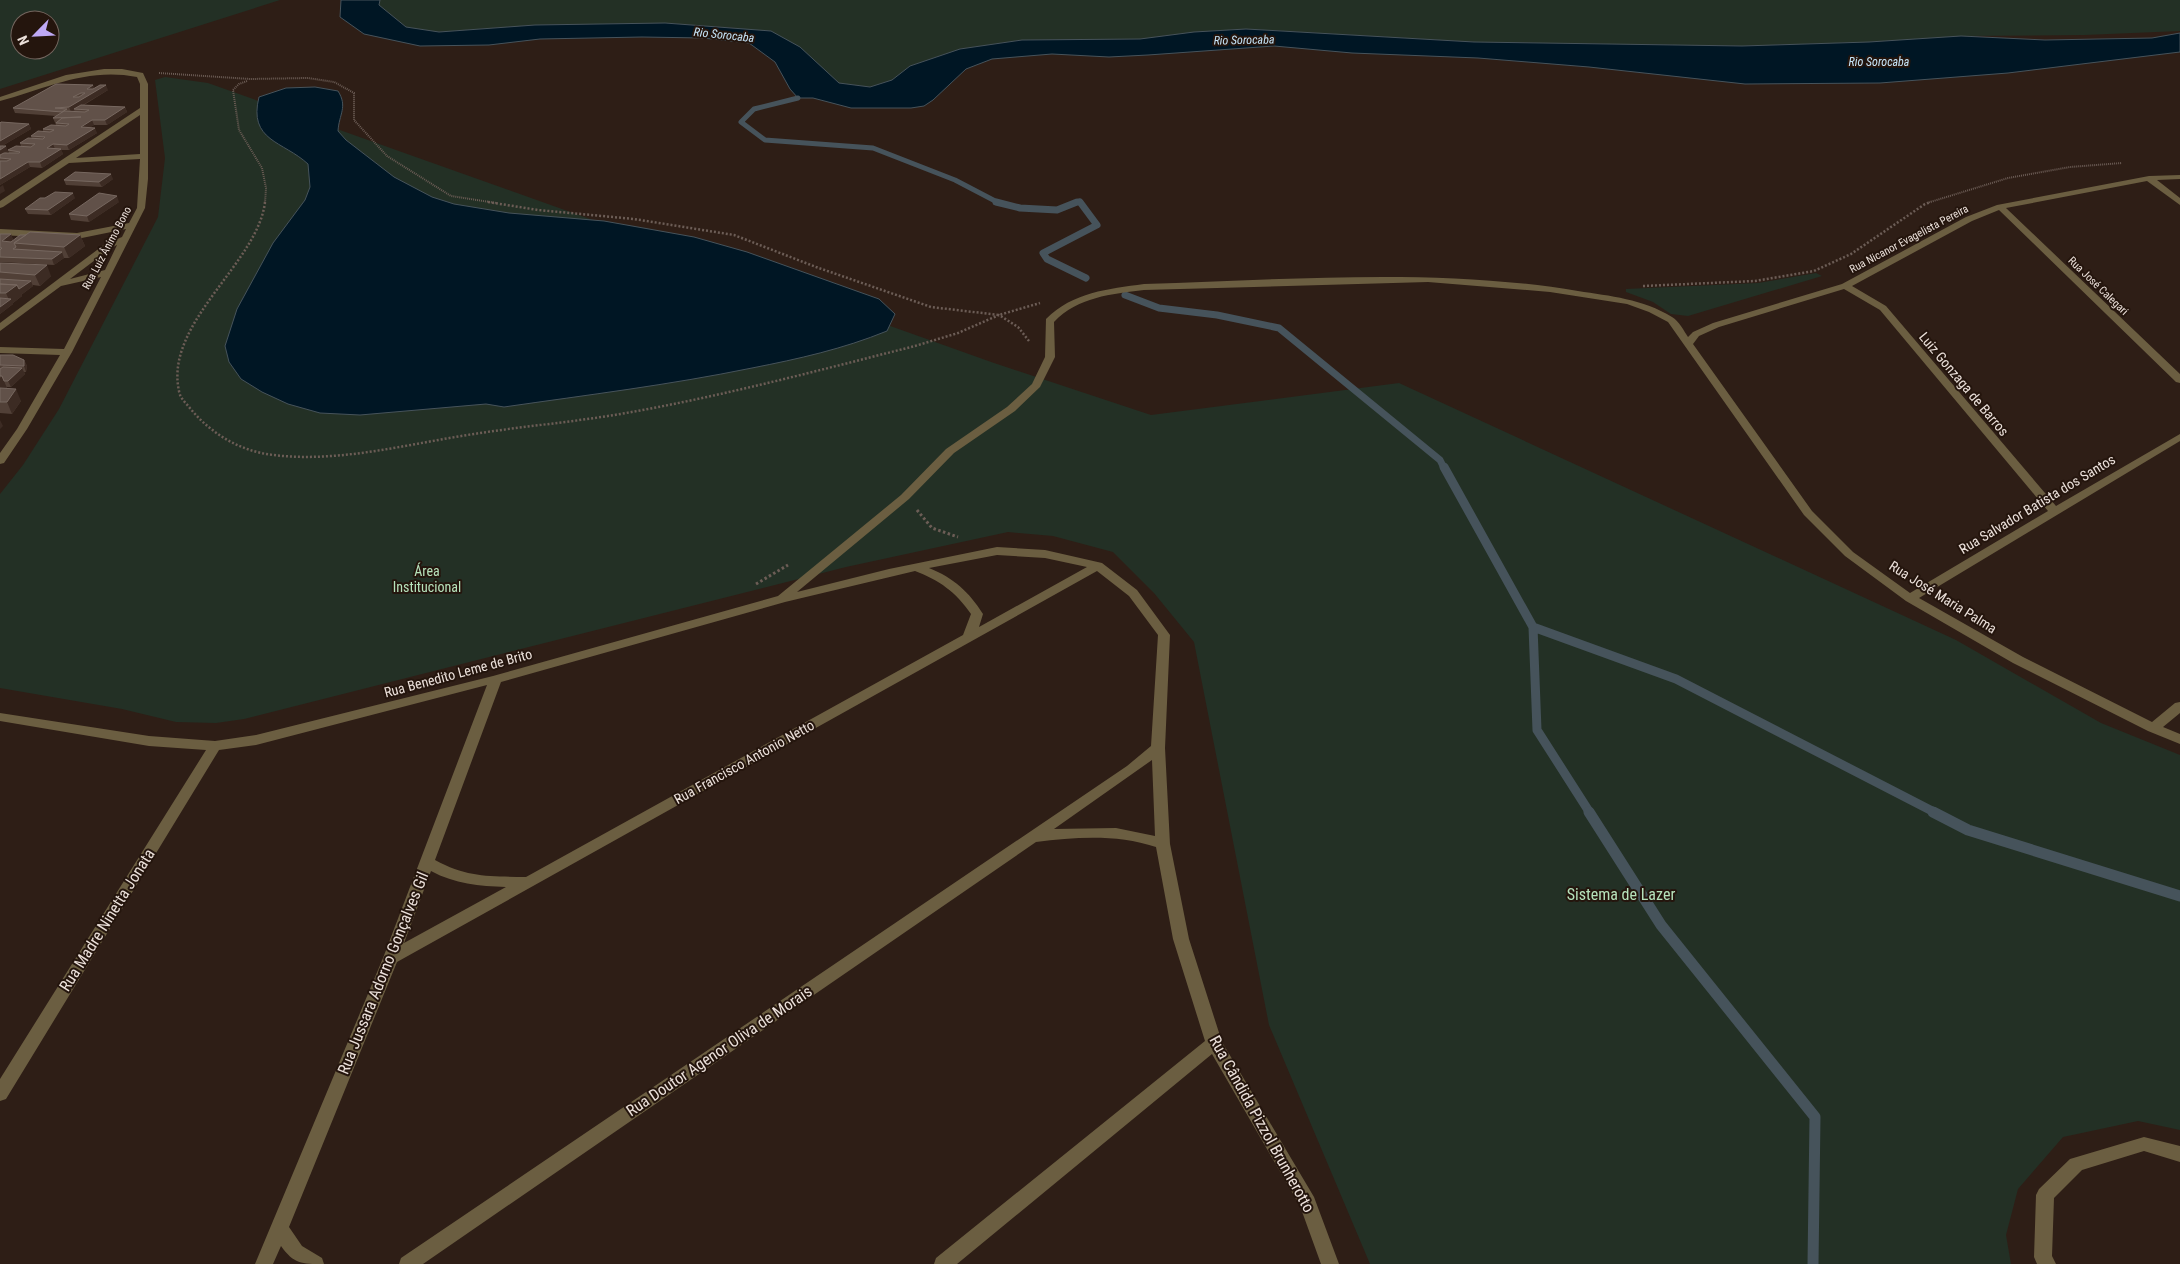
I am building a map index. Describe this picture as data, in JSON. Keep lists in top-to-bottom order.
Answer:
{
  "streets": {
    "street": [
      "Rua Nicanor Evagelista Pereira",
      "Rua Luiz Ânimo Bono",
      "Rua José Calegari",
      "Luiz Gonzaga de Barros",
      "Rua Salvador Batista dos Santos",
      "Rua José Maria Palma",
      "Rua Benedito Leme de Brito",
      "Rua Francisco Antonio Netto",
      "Rua Madre Ninetta Jonata",
      "Rua Jussara Adorno Gonçalves Gil",
      "Rua Doutor Agenor Oliva de Morais",
      "Rua Cândida Pizzol Brunherotto"
    ]
  },
  "crossings": [
    ["Rua Nicanor Evagelista Pereira", "Rua José Calegari"],
    ["Rua Nicanor Evagelista Pereira", "Luiz Gonzaga de Barros"],
    ["Rua Nicanor Evagelista Pereira", "Rua José Maria Palma"],
    ["Luiz Gonzaga de Barros", "Rua Salvador Batista dos Santos"],
    ["Rua Salvador Batista dos Santos", "Rua José Maria Palma"],
    ["Rua Benedito Leme de Brito", "Rua Francisco Antonio Netto"],
    ["Rua Benedito Leme de Brito", "Rua Madre Ninetta Jonata"],
    ["Rua Benedito Leme de Brito", "Rua Jussara Adorno Gonçalves Gil"],
    ["Rua Benedito Leme de Brito", "Rua Cândida Pizzol Brunherotto"],
    ["Rua Francisco Antonio Netto", "Rua Jussara Adorno Gonçalves Gil"],
    ["Rua Francisco Antonio Netto", "Rua Cândida Pizzol Brunherotto"],
    ["Rua Doutor Agenor Oliva de Morais", "Rua Cândida Pizzol Brunherotto"]
  ],
  "water": ["Rio Sorocaba"],
  "parks": ["Área Institucional", "Sistema de Lazer"],
  "north": "bottom left"
}
